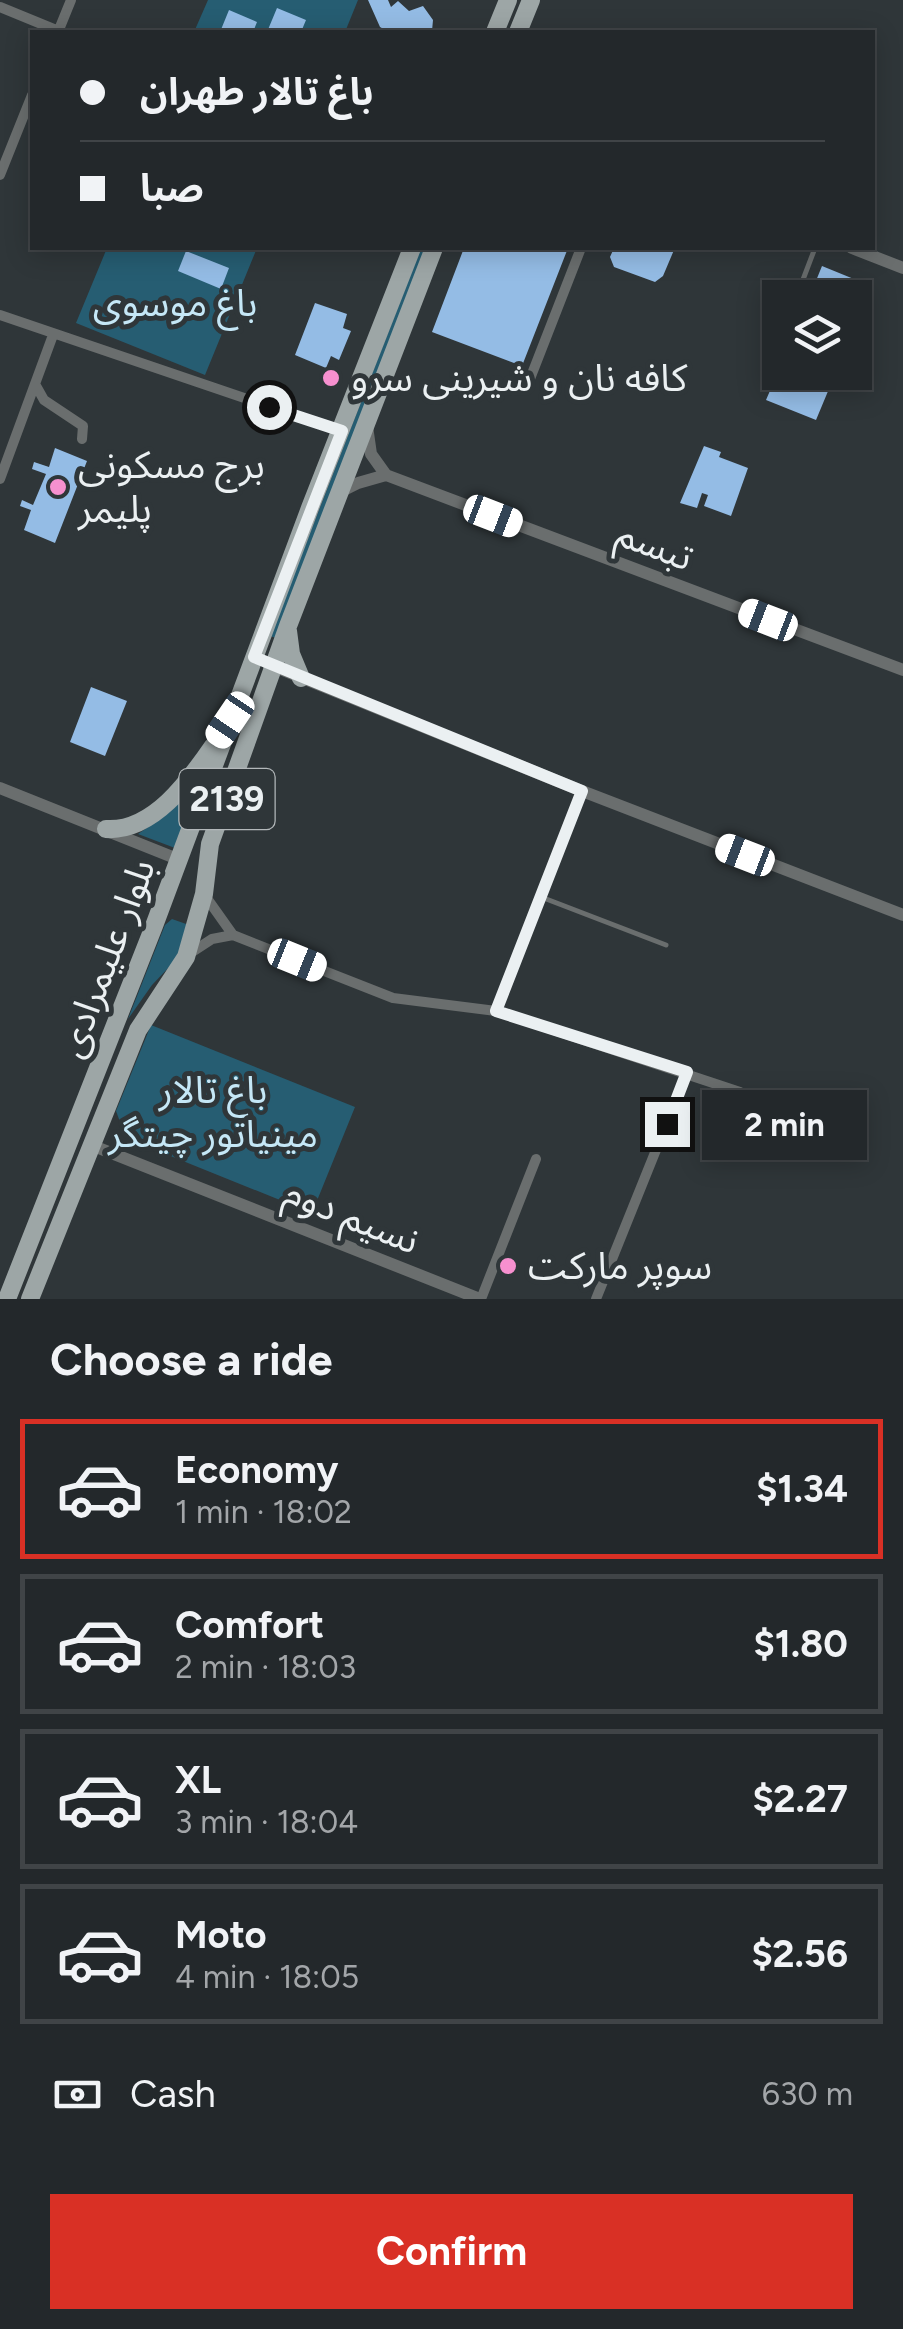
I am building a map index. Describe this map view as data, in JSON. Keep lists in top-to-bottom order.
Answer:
{
  "streets": {
    "main road": ["2139", "بلوار علیمرادی"],
    "street": ["تبسم", "نسیم دوم"]
  },
  "crossings": [
    ["بلوار علیمرادی", "نسیم دوم"]
  ],
  "parks": ["باغ موسوی", "باغ تالار مینیاتور چیتگر"],
  "places": ["کافه نان و شیرینی سرو", "برج مسکونی پلیمر", "سوپر مارکت"],
  "page": {
    "banner": ["باغ تالار طهران", "صبا"],
    "bubble": "2 min",
    "heading": "Choose a ride",
    "list": [
      {
        "name": "Economy",
        "note": "1 min · 18:02",
        "value": "$1.34"
      },
      {
        "name": "Comfort",
        "note": "2 min · 18:03",
        "value": "$1.80"
      },
      {
        "name": "XL",
        "note": "3 min · 18:04",
        "value": "$2.27"
      },
      {
        "name": "Moto",
        "note": "4 min · 18:05",
        "value": "$2.56"
      }
    ],
    "pay": ["Cash", "630 m"],
    "buttons": "Confirm"
  }
}
